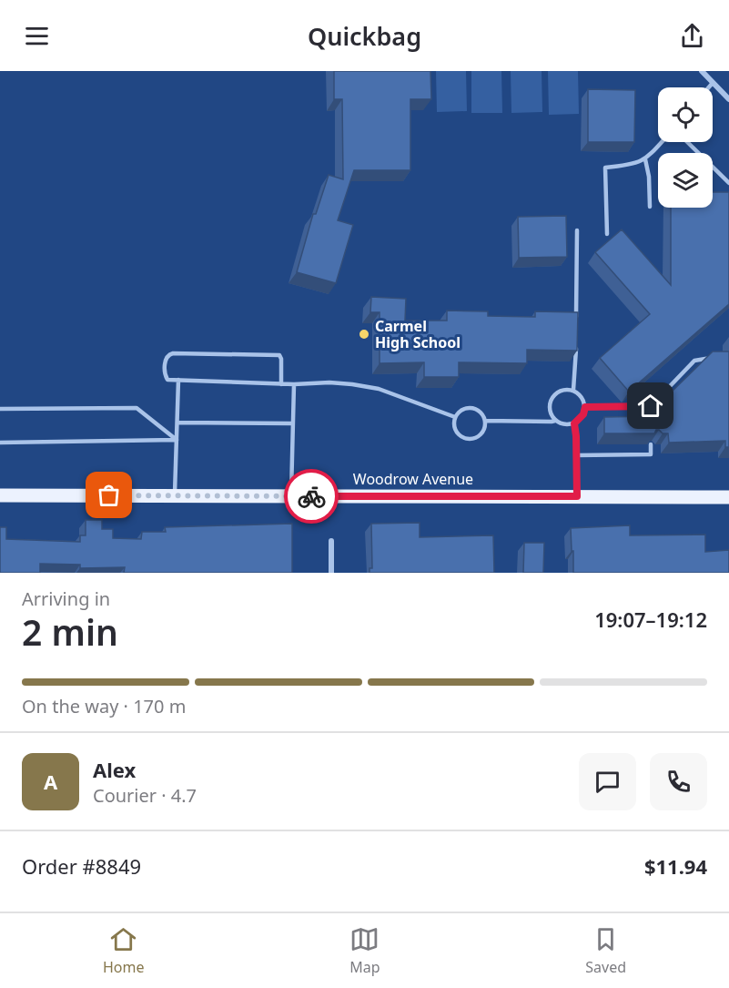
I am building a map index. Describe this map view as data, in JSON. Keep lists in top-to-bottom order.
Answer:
{
  "streets": {
    "main road": ["Woodrow Avenue"]
  },
  "places": ["Carmel High School"],
  "page": {
    "header": "Quickbag",
    "heading": ["2 min", "Arriving in", "19:07–19:12"],
    "panel": [
      "Alex",
      "Courier · 4.7",
      "Order #8849",
      "$11.94"
    ],
    "bar": "On the way · 170 m",
    "round": "A",
    "tabs": ["Home", "Map", "Saved"]
  }
}
